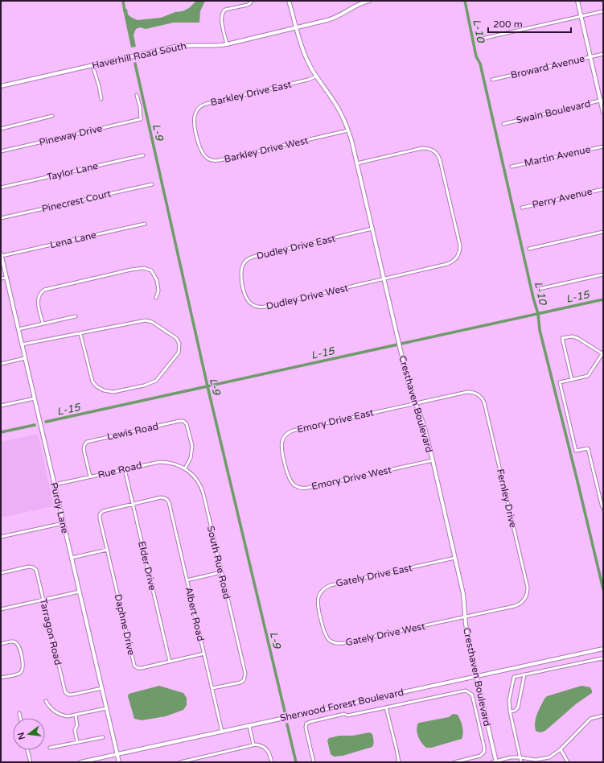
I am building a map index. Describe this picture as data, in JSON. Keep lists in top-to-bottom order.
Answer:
{
  "streets": {
    "street": [
      "Haverhill Road South",
      "Broward Avenue",
      "Barkley Drive East",
      "Swain Boulevard",
      "Pineway Drive",
      "Barkley Drive West",
      "Martin Avenue",
      "Taylor Lane",
      "Perry Avenue",
      "Pinecrest Court",
      "Lena Lane",
      "Dudley Drive East",
      "Dudley Drive West",
      "Cresthaven Boulevard",
      "Emory Drive East",
      "Lewis Road",
      "Rue Road",
      "Emory Drive West",
      "Fernley Drive",
      "Purdy Lane",
      "South Rue Road",
      "Elder Drive",
      "Gately Drive East",
      "Albert Road",
      "Daphne Drive",
      "Tarragon Road",
      "Gately Drive West",
      "Sherwood Forest Boulevard"
    ]
  },
  "crossings": [
    ["Haverhill Road South", "Cresthaven Boulevard"],
    ["Barkley Drive East", "Barkley Drive West"],
    ["Barkley Drive East", "Cresthaven Boulevard"],
    ["Barkley Drive West", "Cresthaven Boulevard"],
    ["Lena Lane", "Purdy Lane"],
    ["Dudley Drive East", "Dudley Drive West"],
    ["Dudley Drive East", "Cresthaven Boulevard"],
    ["Dudley Drive West", "Cresthaven Boulevard"],
    ["Cresthaven Boulevard", "Emory Drive East"],
    ["Cresthaven Boulevard", "Emory Drive West"],
    ["Cresthaven Boulevard", "Gately Drive East"],
    ["Cresthaven Boulevard", "Gately Drive West"],
    ["Cresthaven Boulevard", "Sherwood Forest Boulevard"],
    ["Emory Drive East", "Emory Drive West"],
    ["Emory Drive East", "Fernley Drive"],
    ["Lewis Road", "Rue Road"],
    ["Lewis Road", "South Rue Road"],
    ["Rue Road", "Purdy Lane"],
    ["Rue Road", "South Rue Road"],
    ["Rue Road", "Elder Drive"],
    ["Fernley Drive", "Gately Drive West"],
    ["Purdy Lane", "Tarragon Road"],
    ["Purdy Lane", "Sherwood Forest Boulevard"],
    ["South Rue Road", "Albert Road"],
    ["Elder Drive", "Albert Road"],
    ["Elder Drive", "Daphne Drive"],
    ["Gately Drive East", "Gately Drive West"],
    ["Albert Road", "Daphne Drive"],
    ["Albert Road", "Sherwood Forest Boulevard"]
  ],
  "water": ["L-10", "L-9", "L-15"],
  "scale_bar": "200 m",
  "north": "left"
}
